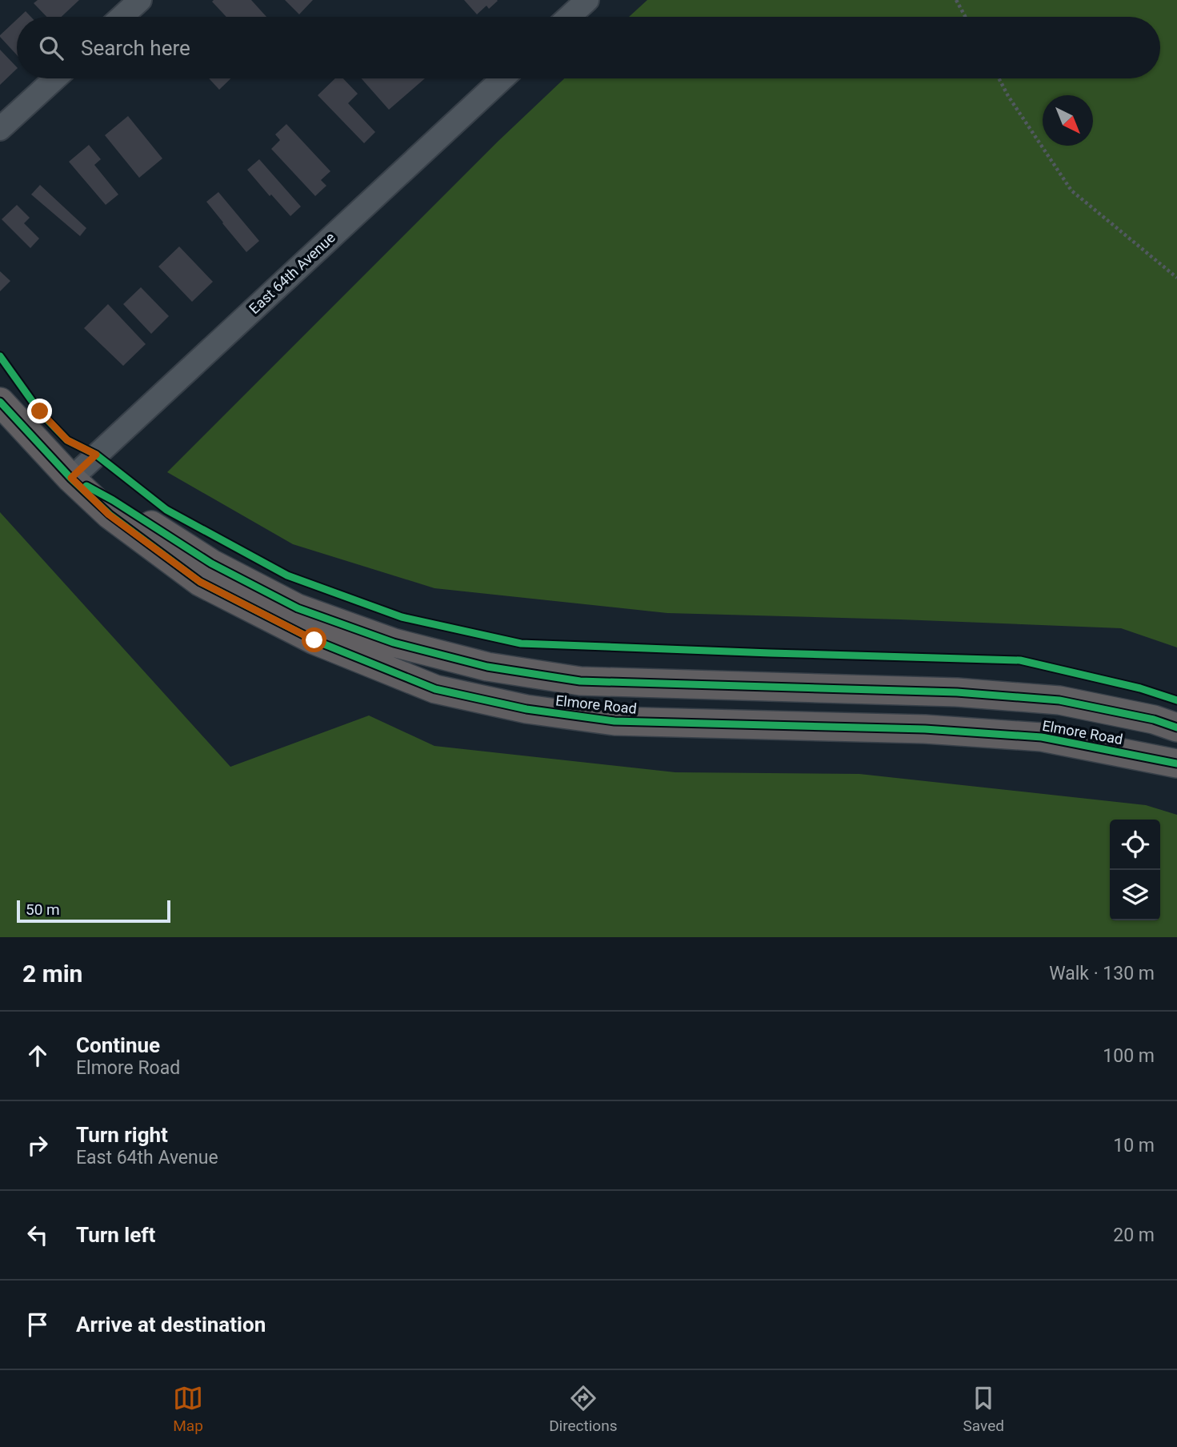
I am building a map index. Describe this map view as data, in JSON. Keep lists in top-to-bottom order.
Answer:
{
  "streets": {
    "main road": ["Elmore Road"],
    "street": ["East 64th Avenue"]
  },
  "crossings": [
    ["East 64th Avenue", "Elmore Road"]
  ],
  "scale_bar": "50 m",
  "north": "bottom right",
  "page": {
    "search": "Search here",
    "scale": "50 m",
    "heading": ["2 min", "Walk · 130 m"],
    "list": [
      ["Continue", "Elmore Road", "100 m"],
      ["Turn right", "East 64th Avenue", "10 m"],
      ["Turn left", "20 m"],
      "Arrive at destination"
    ],
    "nav": ["Map", "Directions", "Saved"]
  }
}
